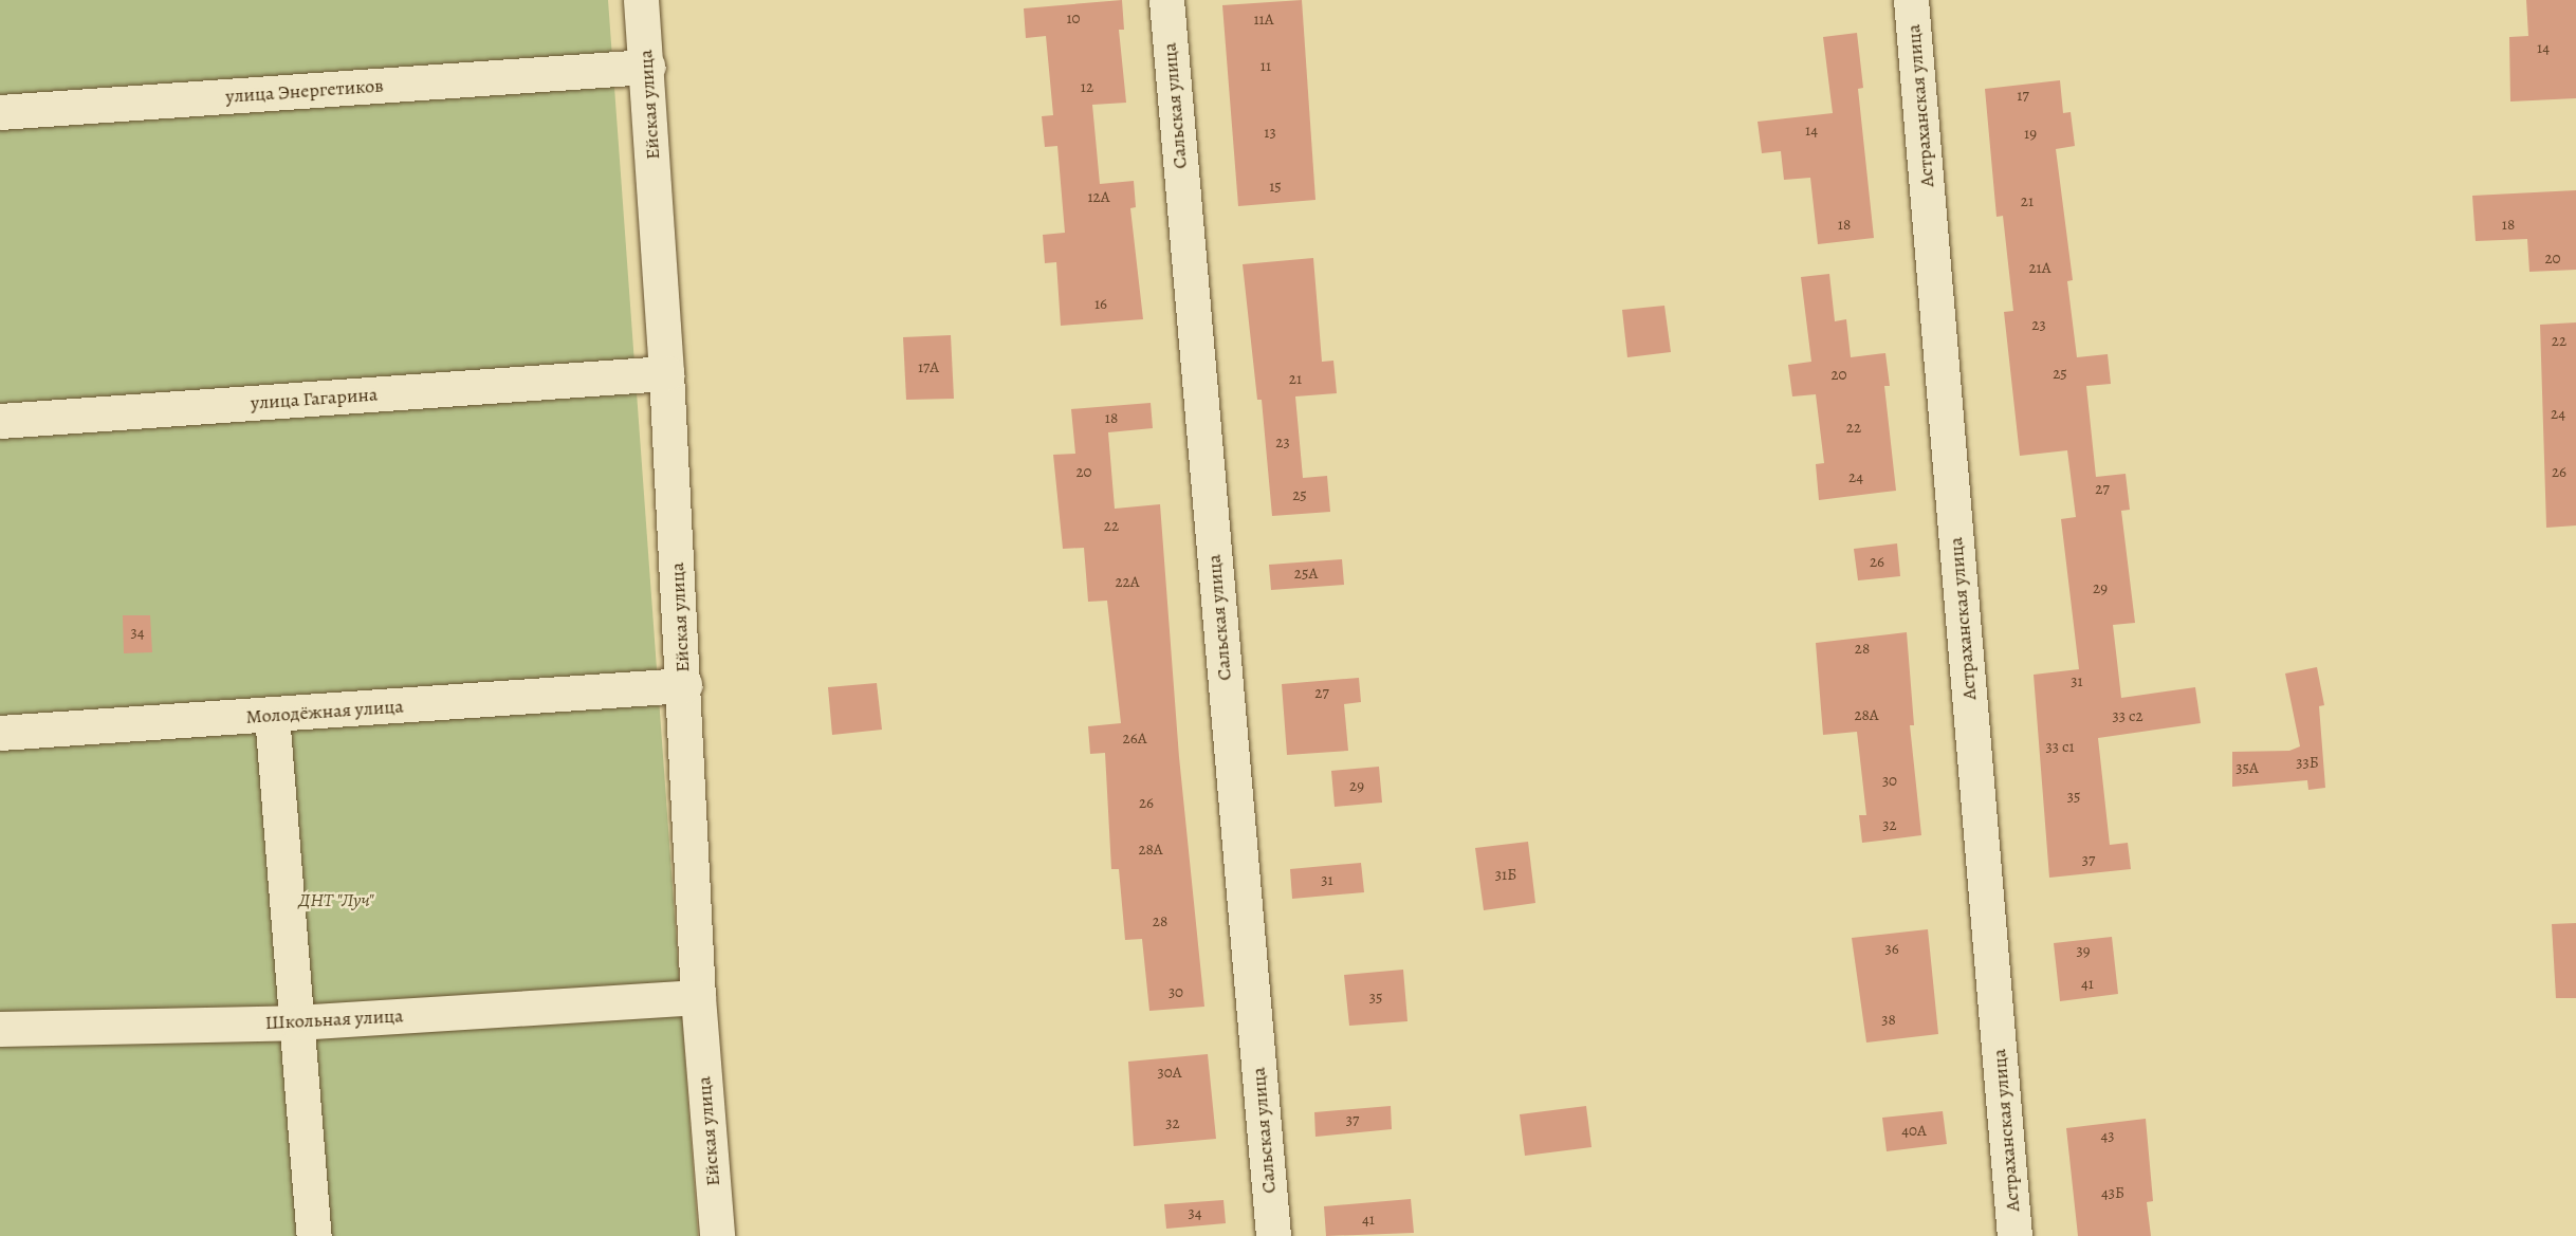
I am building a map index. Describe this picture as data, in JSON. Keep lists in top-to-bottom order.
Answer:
{
  "streets": {
    "street": [
      "улица Энергетиков",
      "Ейская улица",
      "Сальская улица",
      "Астраханская улица",
      "улица Гагарина",
      "Молодёжная улица",
      "Школьная улица"
    ]
  },
  "crossings": [
    ["улица Энергетиков", "Ейская улица"],
    ["Ейская улица", "улица Гагарина"],
    ["Ейская улица", "Молодёжная улица"],
    ["Ейская улица", "Школьная улица"]
  ],
  "parks": ["ДНТ \"Луч\""],
  "house_numbers": [
    "10",
    "11А",
    "14",
    "11",
    "12",
    "17",
    "14",
    "13",
    "19",
    "15",
    "12А",
    "21",
    "18",
    "18",
    "20",
    "21А",
    "16",
    "23",
    "22",
    "17А",
    "25",
    "20",
    "21",
    "24",
    "18",
    "22",
    "23",
    "20",
    "26",
    "24",
    "27",
    "25",
    "22",
    "26",
    "25А",
    "22А",
    "29",
    "34",
    "28",
    "31",
    "27",
    "28А",
    "33 с2",
    "26А",
    "33 с1",
    "33Б",
    "35А",
    "30",
    "29",
    "35",
    "26",
    "32",
    "28А",
    "37",
    "31Б",
    "31",
    "28",
    "36",
    "39",
    "41",
    "30",
    "35",
    "38",
    "30А",
    "37",
    "32",
    "40А",
    "43",
    "43Б",
    "34",
    "41"
  ]
}
